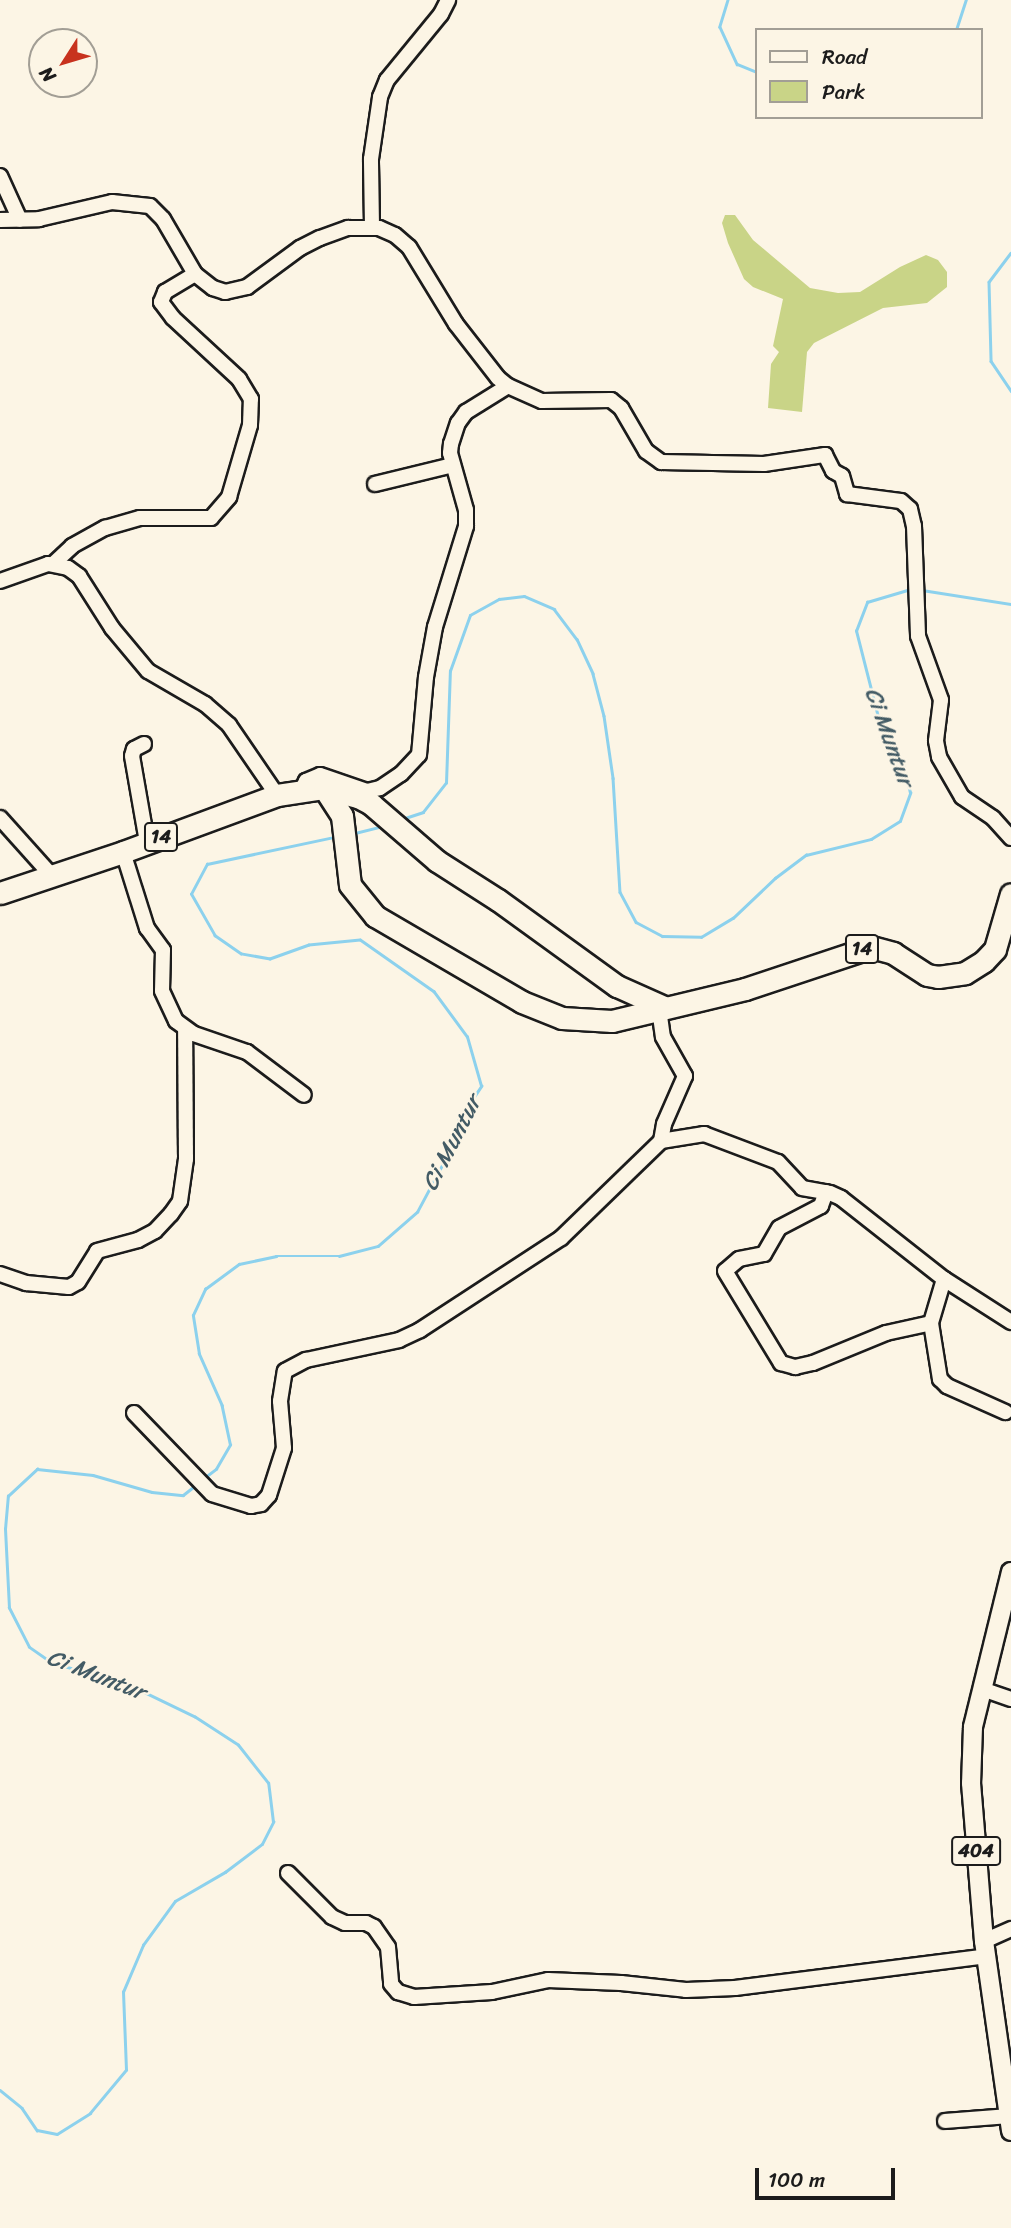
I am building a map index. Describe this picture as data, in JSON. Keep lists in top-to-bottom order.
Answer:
{
  "streets": {
    "highway": ["14"],
    "main road": ["404"]
  },
  "water": ["Ci Muntur"],
  "legend": ["Road", "Park"],
  "scale_bar": "100 m",
  "north": "bottom left"
}
